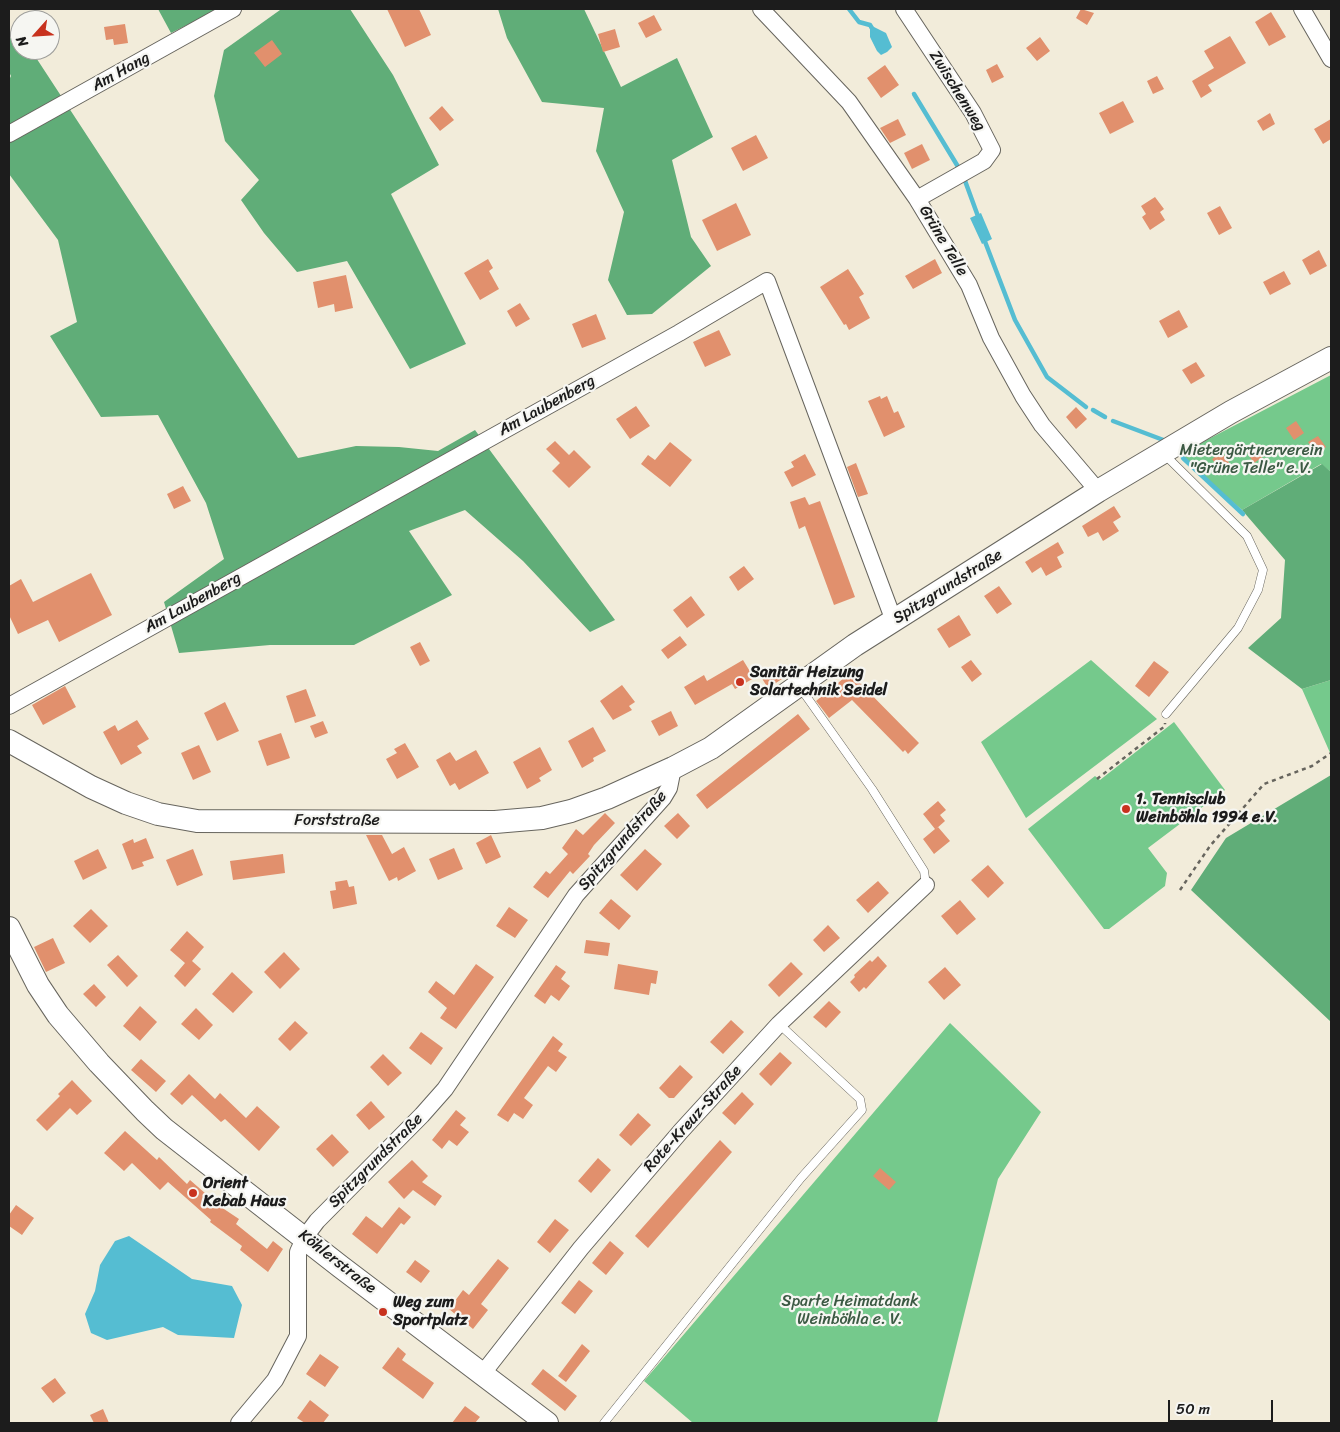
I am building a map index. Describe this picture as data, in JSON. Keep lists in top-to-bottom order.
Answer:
{
  "streets": {
    "street": [
      "Am Hang",
      "Zwischenweg",
      "Grüne Telle",
      "Am Laubenberg",
      "Spitzgrundstraße",
      "Forststraße",
      "Rote-Kreuz-Straße",
      "Köhlerstraße"
    ]
  },
  "crossings": [
    ["Zwischenweg", "Grüne Telle"],
    ["Grüne Telle", "Spitzgrundstraße"],
    ["Am Laubenberg", "Spitzgrundstraße"],
    ["Spitzgrundstraße", "Forststraße"],
    ["Spitzgrundstraße", "Köhlerstraße"],
    ["Rote-Kreuz-Straße", "Köhlerstraße"]
  ],
  "parks": ["Mietergärtnerverein \"Grüne Telle\" e.V.", "Sparte Heimatdank Weinböhla e. V."],
  "places": [
    "Sanitär Heizung Solartechnik Seidel",
    "1. Tennisclub Weinböhla 1994 e.V.",
    "Orient Kebab Haus",
    "Weg zum Sportplatz"
  ],
  "scale_bar": "50 m",
  "north": "bottom left"
}
